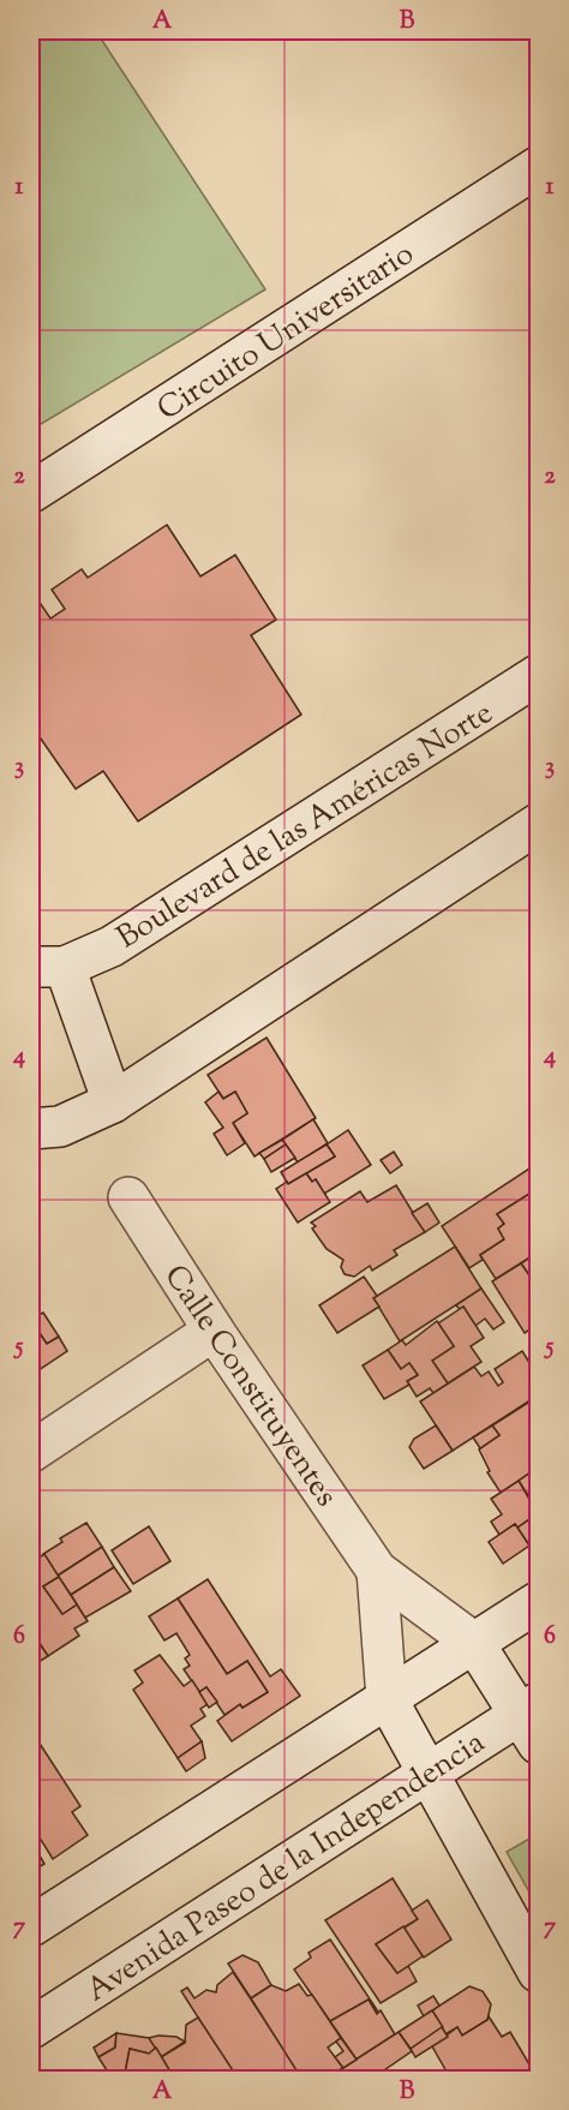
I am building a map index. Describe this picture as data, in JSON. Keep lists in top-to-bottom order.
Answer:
{
  "streets": {
    "street": [
      "Circuito Universitario",
      "Boulevard de las Américas Norte",
      "Calle Constituyentes",
      "Avenida Paseo de la Independencia"
    ]
  },
  "grid": {
    "columns": ["A", "B"],
    "rows": [
      "1",
      "2",
      "3",
      "4",
      "5",
      "6",
      "7"
    ]
  }
}
